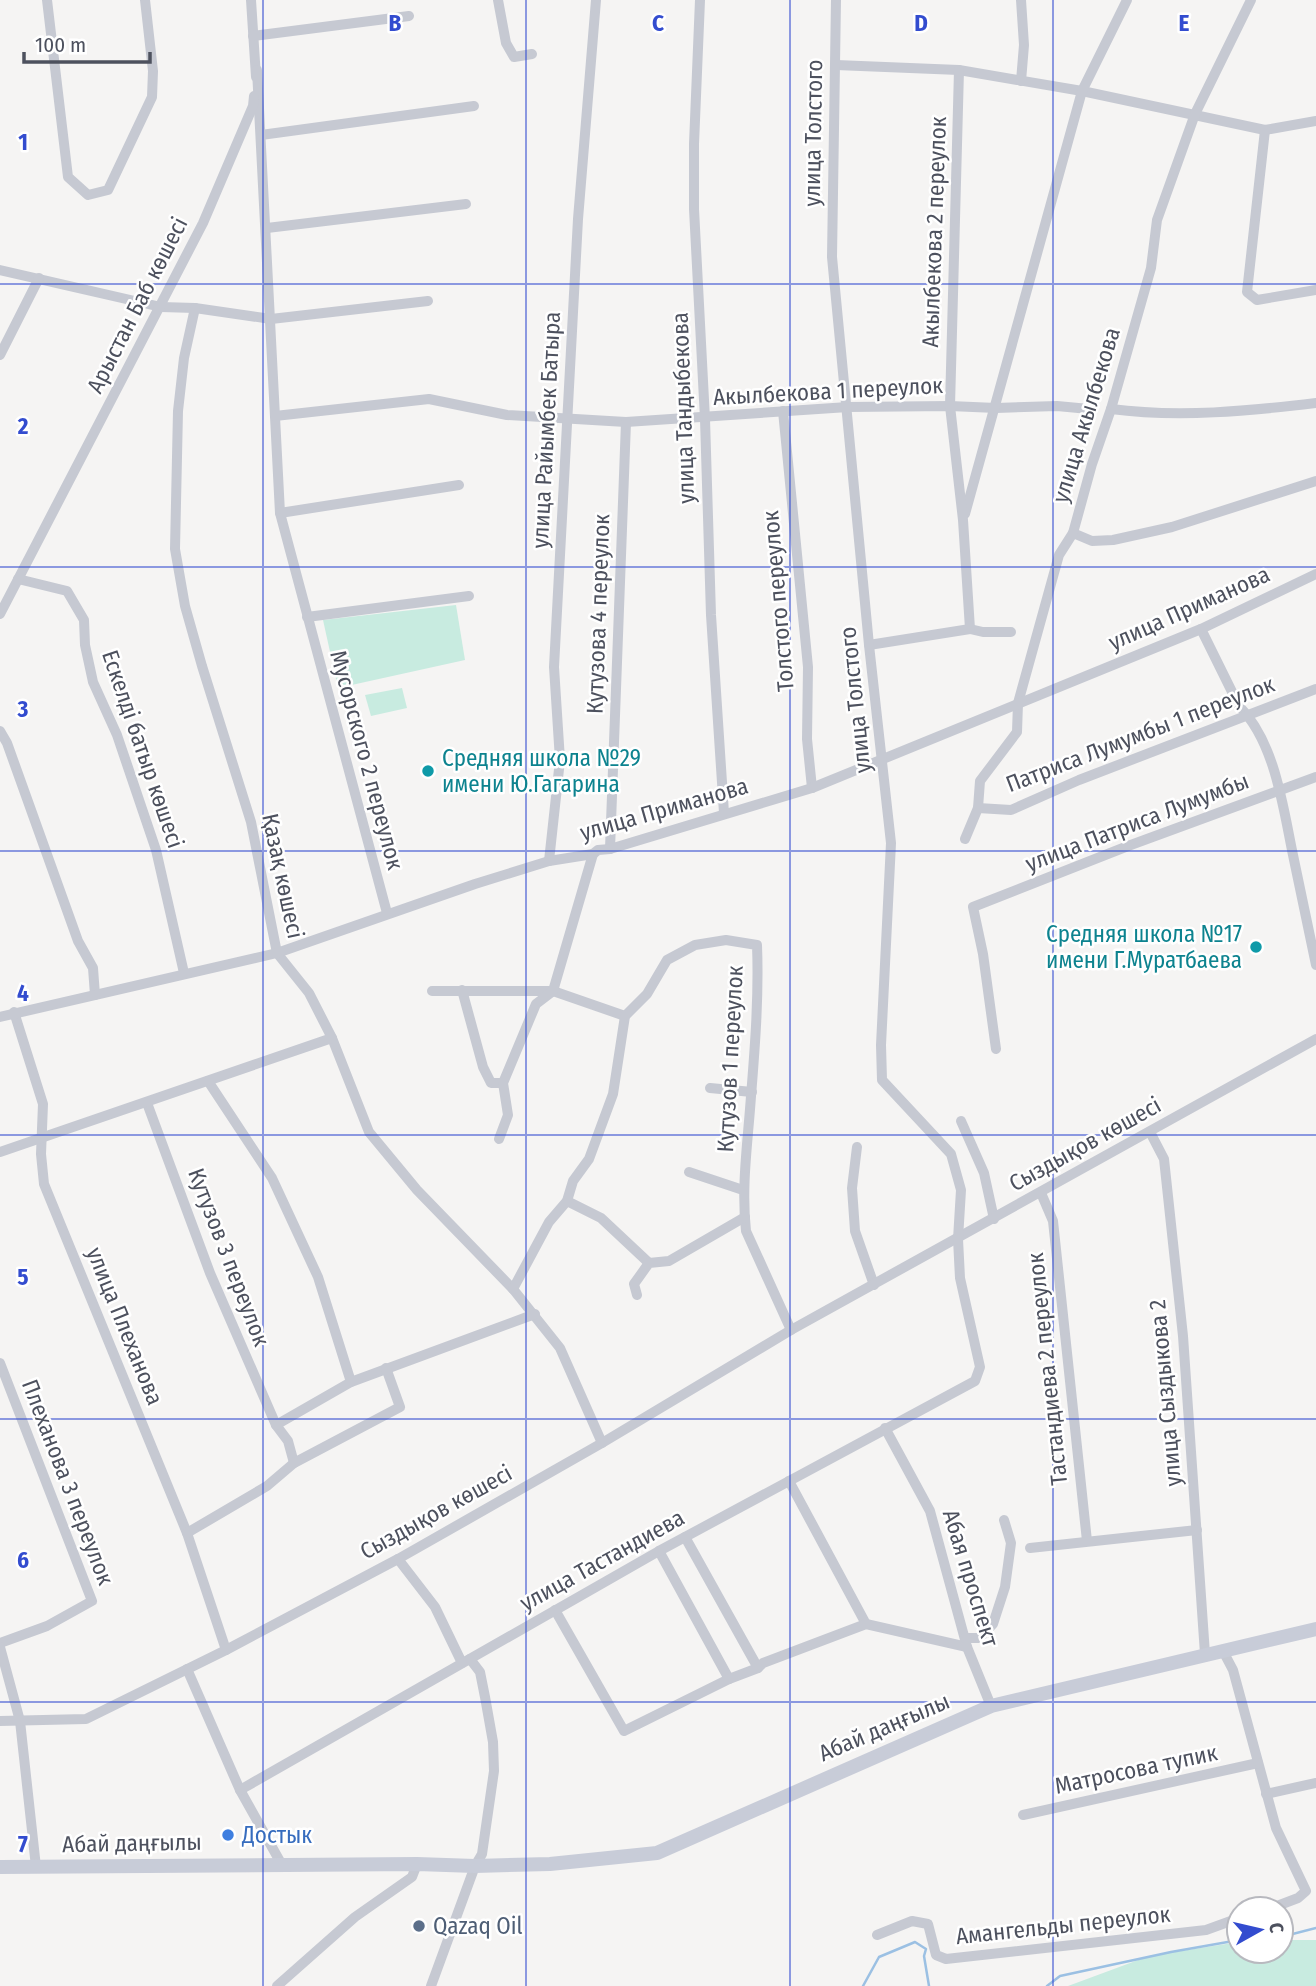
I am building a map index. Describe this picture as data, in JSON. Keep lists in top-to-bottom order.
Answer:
{
  "streets": {
    "street": [
      "улица Толстого",
      "Акылбекова 2 переулок",
      "Арыстан Баб көшесі",
      "Акылбекова 1 переулок",
      "улица Тандыбекова",
      "улица Акылбекова",
      "улица Райымбек Батыра",
      "Толстого переулок",
      "улица Приманова",
      "Кутузова 4 переулок",
      "Патриса Лумумбы 1 переулок",
      "Ескелді батыр көшесі",
      "Мусорского 2 переулок",
      "улица Патриса Лумумбы",
      "Қазақ көшесі",
      "Кутузов 1 переулок",
      "Сыздықов көшесі",
      "Кутузов 3 переулок",
      "улица Плеханова",
      "Тастандиева 2 переулок",
      "улица Сыздыкова 2",
      "Плеханова 3 переулок",
      "улица Тастандиева",
      "Абая проспект",
      "Абай даңғылы",
      "Матросова тупик",
      "Амангельды переулок"
    ]
  },
  "crossings": [
    ["улица Толстого", "Акылбекова 1 переулок"],
    ["улица Толстого", "улица Приманова"],
    ["улица Толстого", "Сыздықов көшесі"],
    ["улица Толстого", "улица Тастандиева"],
    ["Акылбекова 2 переулок", "Акылбекова 1 переулок"],
    ["Арыстан Баб көшесі", "Ескелді батыр көшесі"],
    ["Арыстан Баб көшесі", "Мусорского 2 переулок"],
    ["Акылбекова 1 переулок", "улица Тандыбекова"],
    ["Акылбекова 1 переулок", "улица Райымбек Батыра"],
    ["Акылбекова 1 переулок", "Толстого переулок"],
    ["Акылбекова 1 переулок", "Кутузова 4 переулок"],
    ["улица Тандыбекова", "улица Приманова"],
    ["улица Акылбекова", "улица Приманова"],
    ["улица Акылбекова", "Патриса Лумумбы 1 переулок"],
    ["улица Райымбек Батыра", "улица Приманова"],
    ["Толстого переулок", "улица Приманова"],
    ["улица Приманова", "Кутузова 4 переулок"],
    ["улица Приманова", "Ескелді батыр көшесі"],
    ["улица Приманова", "Мусорского 2 переулок"],
    ["улица Приманова", "Қазақ көшесі"],
    ["улица Приманова", "улица Плеханова"],
    ["Қазақ көшесі", "Сыздықов көшесі"],
    ["Кутузов 1 переулок", "Сыздықов көшесі"],
    ["Сыздықов көшесі", "улица Плеханова"],
    ["Сыздықов көшесі", "Тастандиева 2 переулок"],
    ["Сыздықов көшесі", "улица Сыздыкова 2"],
    ["улица Сыздыкова 2", "Абай даңғылы"],
    ["улица Тастандиева", "Абая проспект"],
    ["Абая проспект", "Абай даңғылы"]
  ],
  "places": [
    "Средняя школа №29 имени Ю.Гагарина",
    "Средняя школа №17 имени Г.Муратбаева",
    "Достык",
    "Qazaq Oil"
  ],
  "scale_bar": "100 m",
  "north": "right",
  "grid": {
    "columns": [
      "B",
      "C",
      "D",
      "E"
    ],
    "rows": [
      "1",
      "2",
      "3",
      "4",
      "5",
      "6",
      "7"
    ]
  }
}
